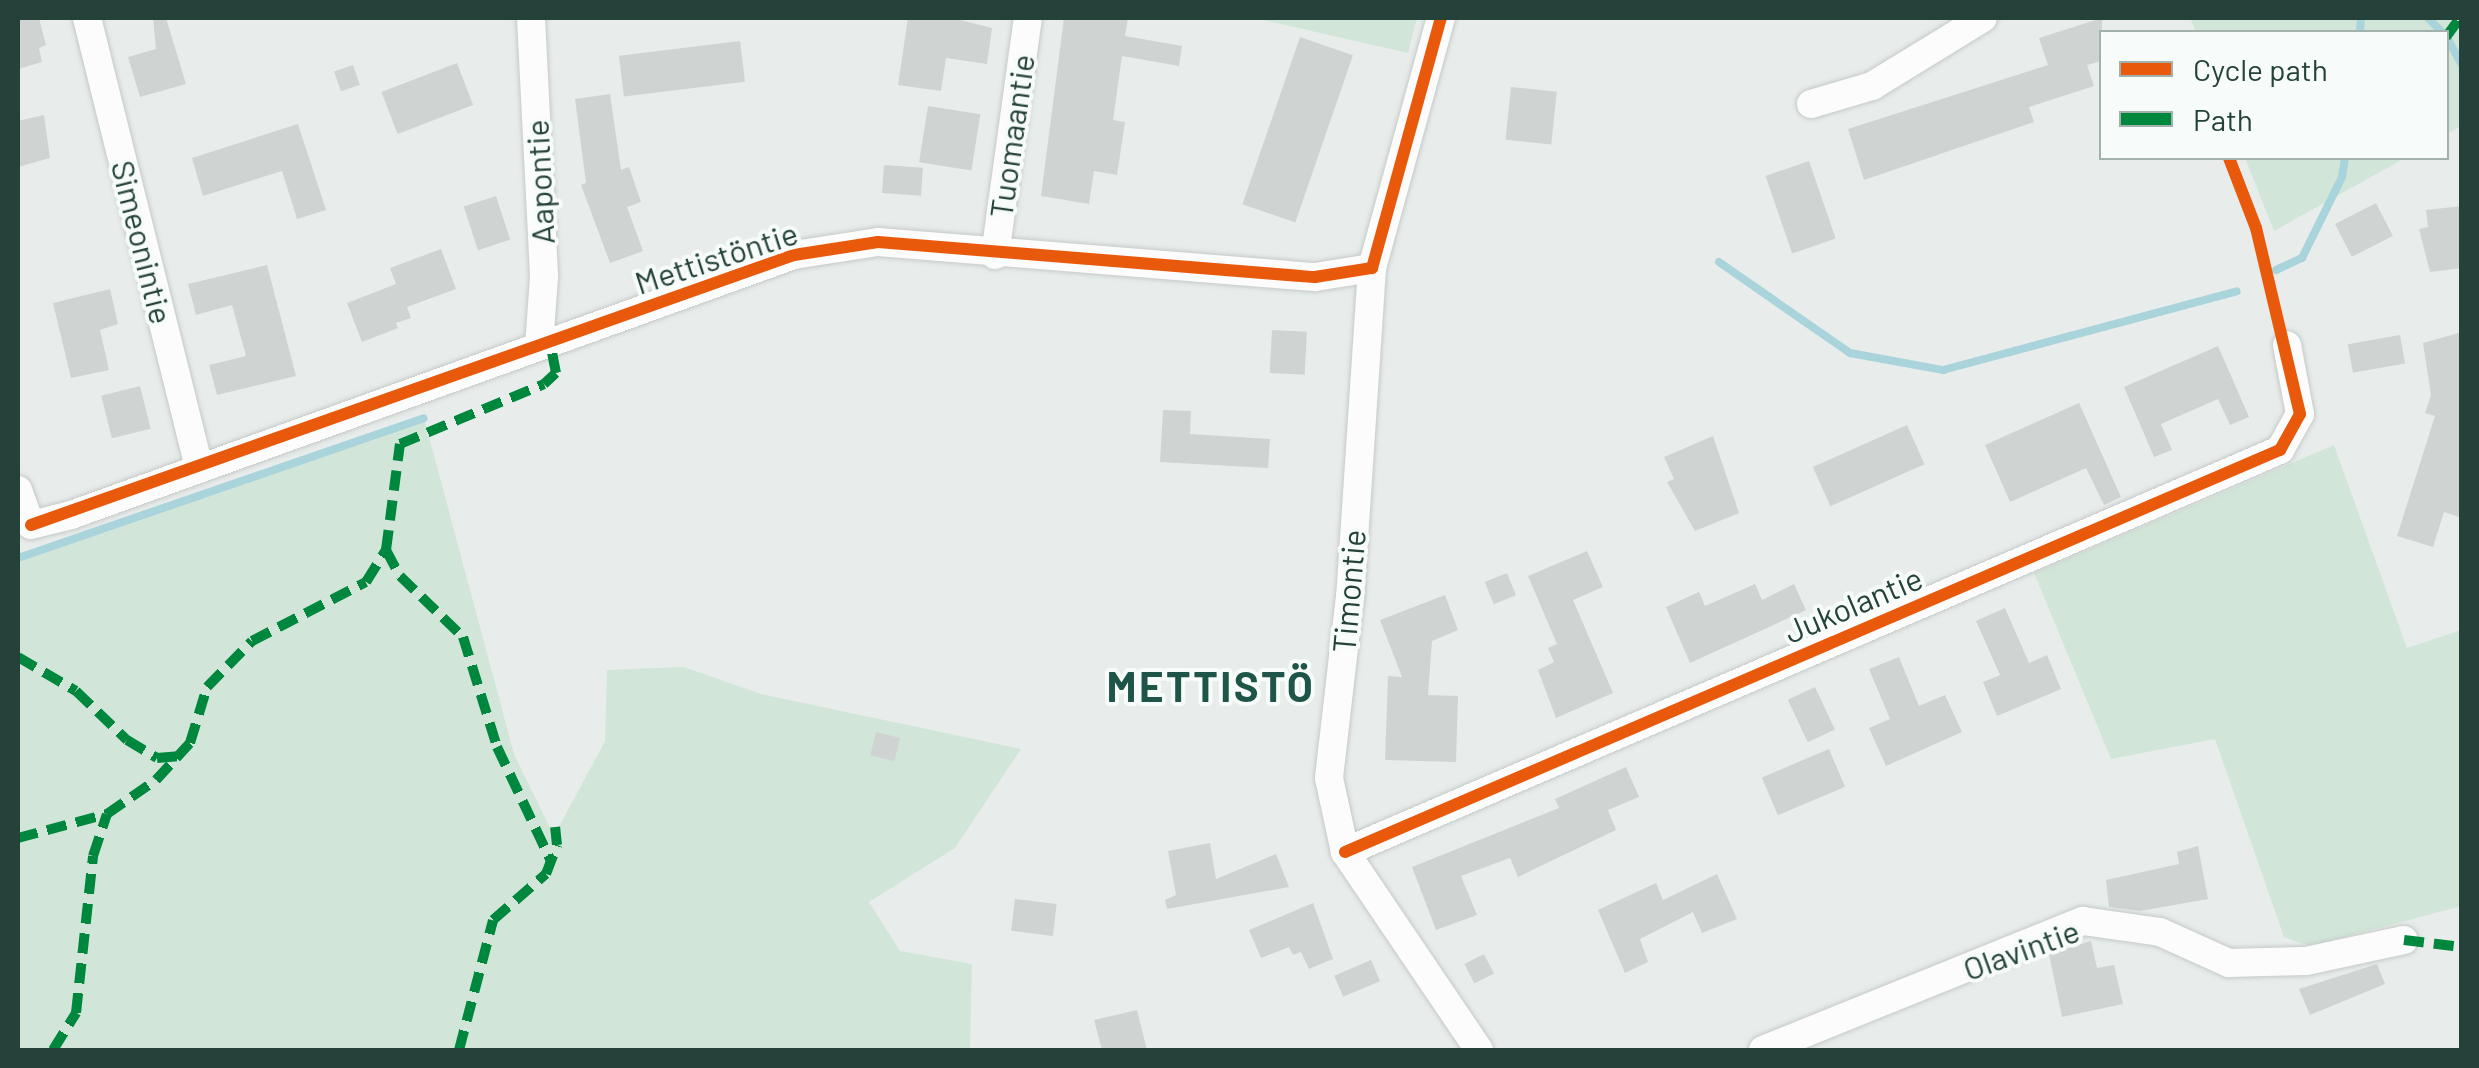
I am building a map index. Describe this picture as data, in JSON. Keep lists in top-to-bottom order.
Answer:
{
  "streets": {
    "street": [
      "Tuomaantie",
      "Aapontie",
      "Simeonintie",
      "Mettistöntie",
      "Timontie",
      "Jukolantie",
      "Olavintie"
    ]
  },
  "crossings": [
    ["Tuomaantie", "Mettistöntie"],
    ["Aapontie", "Mettistöntie"],
    ["Simeonintie", "Mettistöntie"],
    ["Mettistöntie", "Timontie"],
    ["Timontie", "Jukolantie"]
  ],
  "districts": ["METTISTÖ"],
  "legend": ["Cycle path", "Path"]
}
